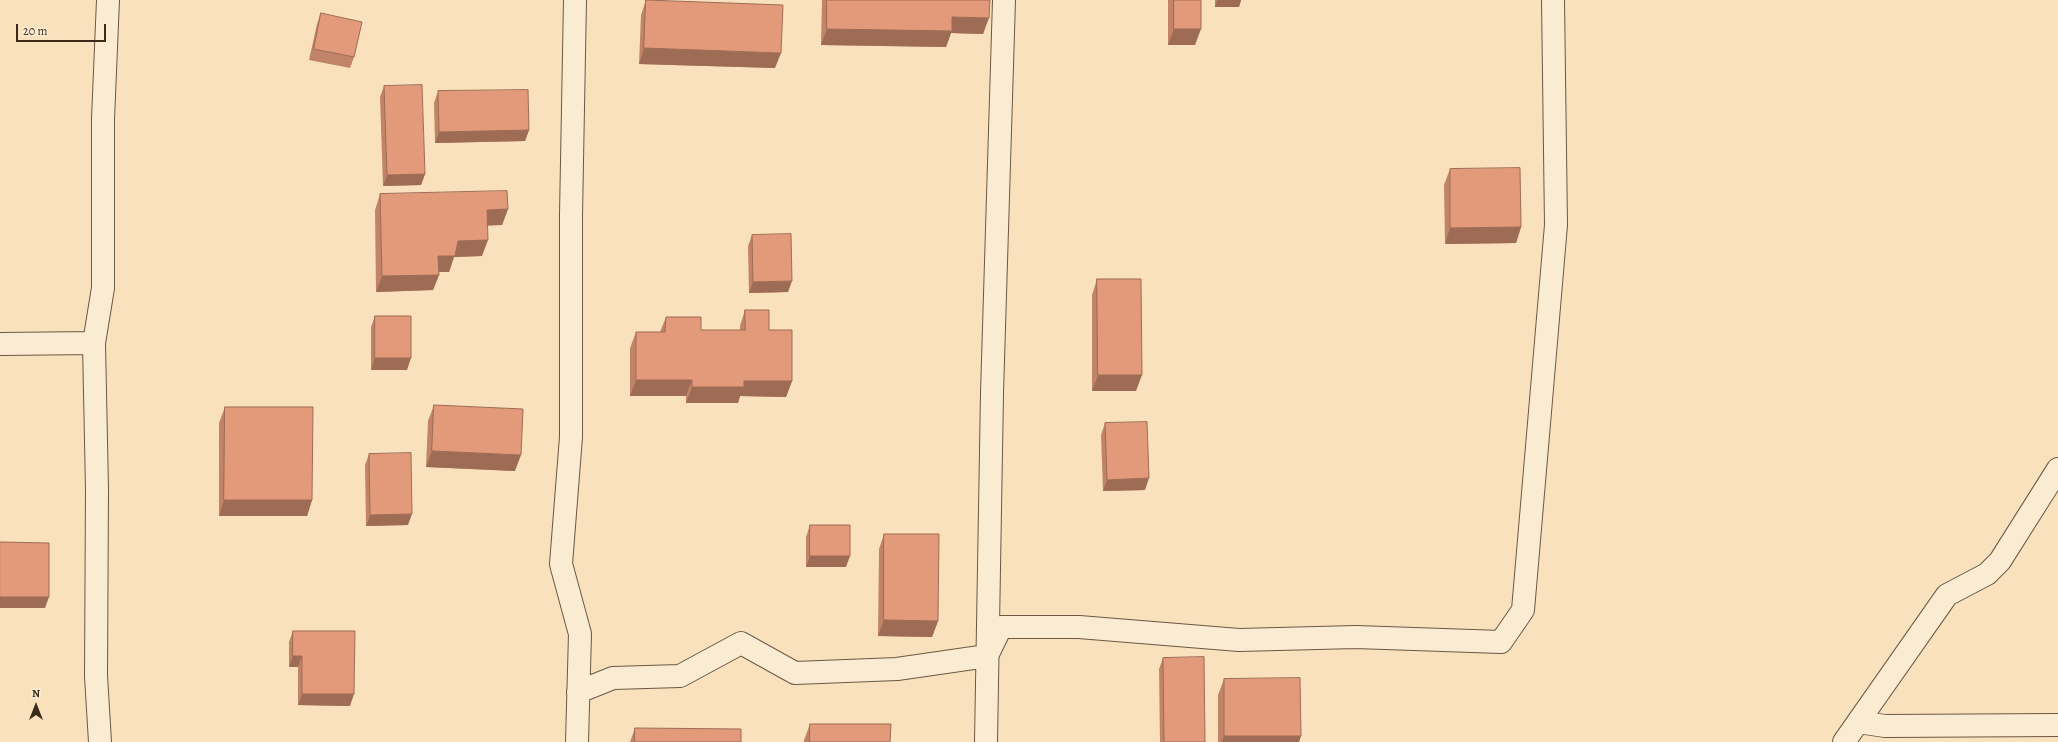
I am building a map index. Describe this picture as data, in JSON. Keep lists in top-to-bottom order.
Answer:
{
  "scale_bar": "20 m",
  "north": "top"
}
